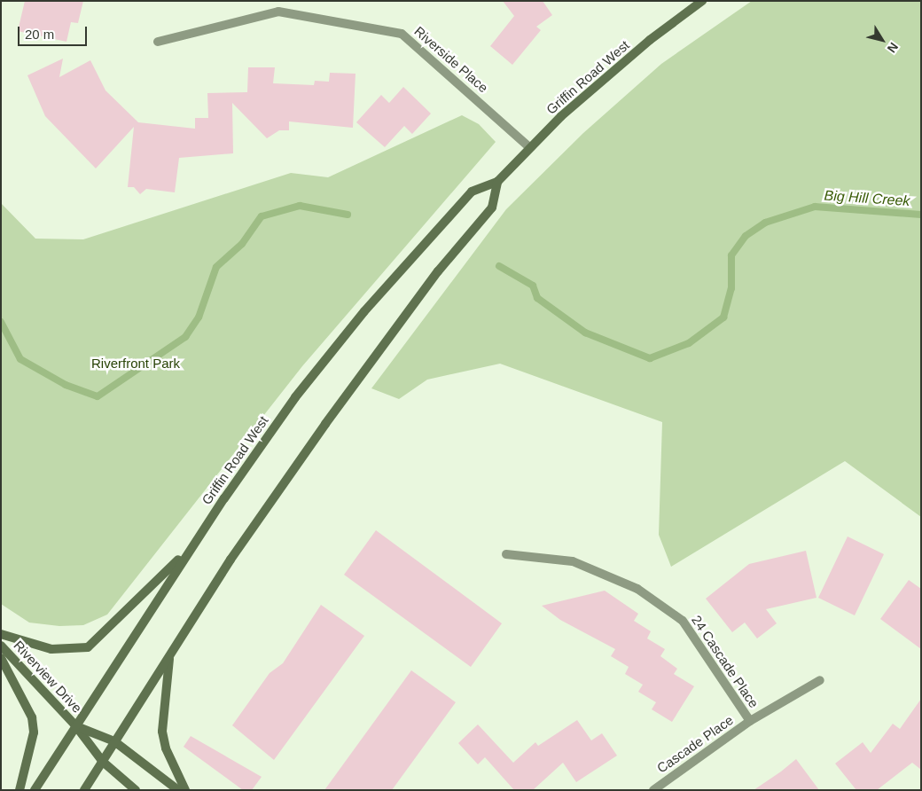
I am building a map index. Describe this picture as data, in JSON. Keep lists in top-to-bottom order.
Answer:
{
  "streets": {
    "main road": ["Griffin Road West", "Riverview Drive"],
    "street": ["Riverside Place", "24 Cascade Place", "Cascade Place"]
  },
  "crossings": [
    ["Riverside Place", "Griffin Road West"],
    ["Griffin Road West", "Riverview Drive"],
    ["24 Cascade Place", "Cascade Place"]
  ],
  "water": ["Big Hill Creek"],
  "parks": ["Riverfront Park"],
  "scale_bar": "20 m",
  "north": "bottom right"
}
